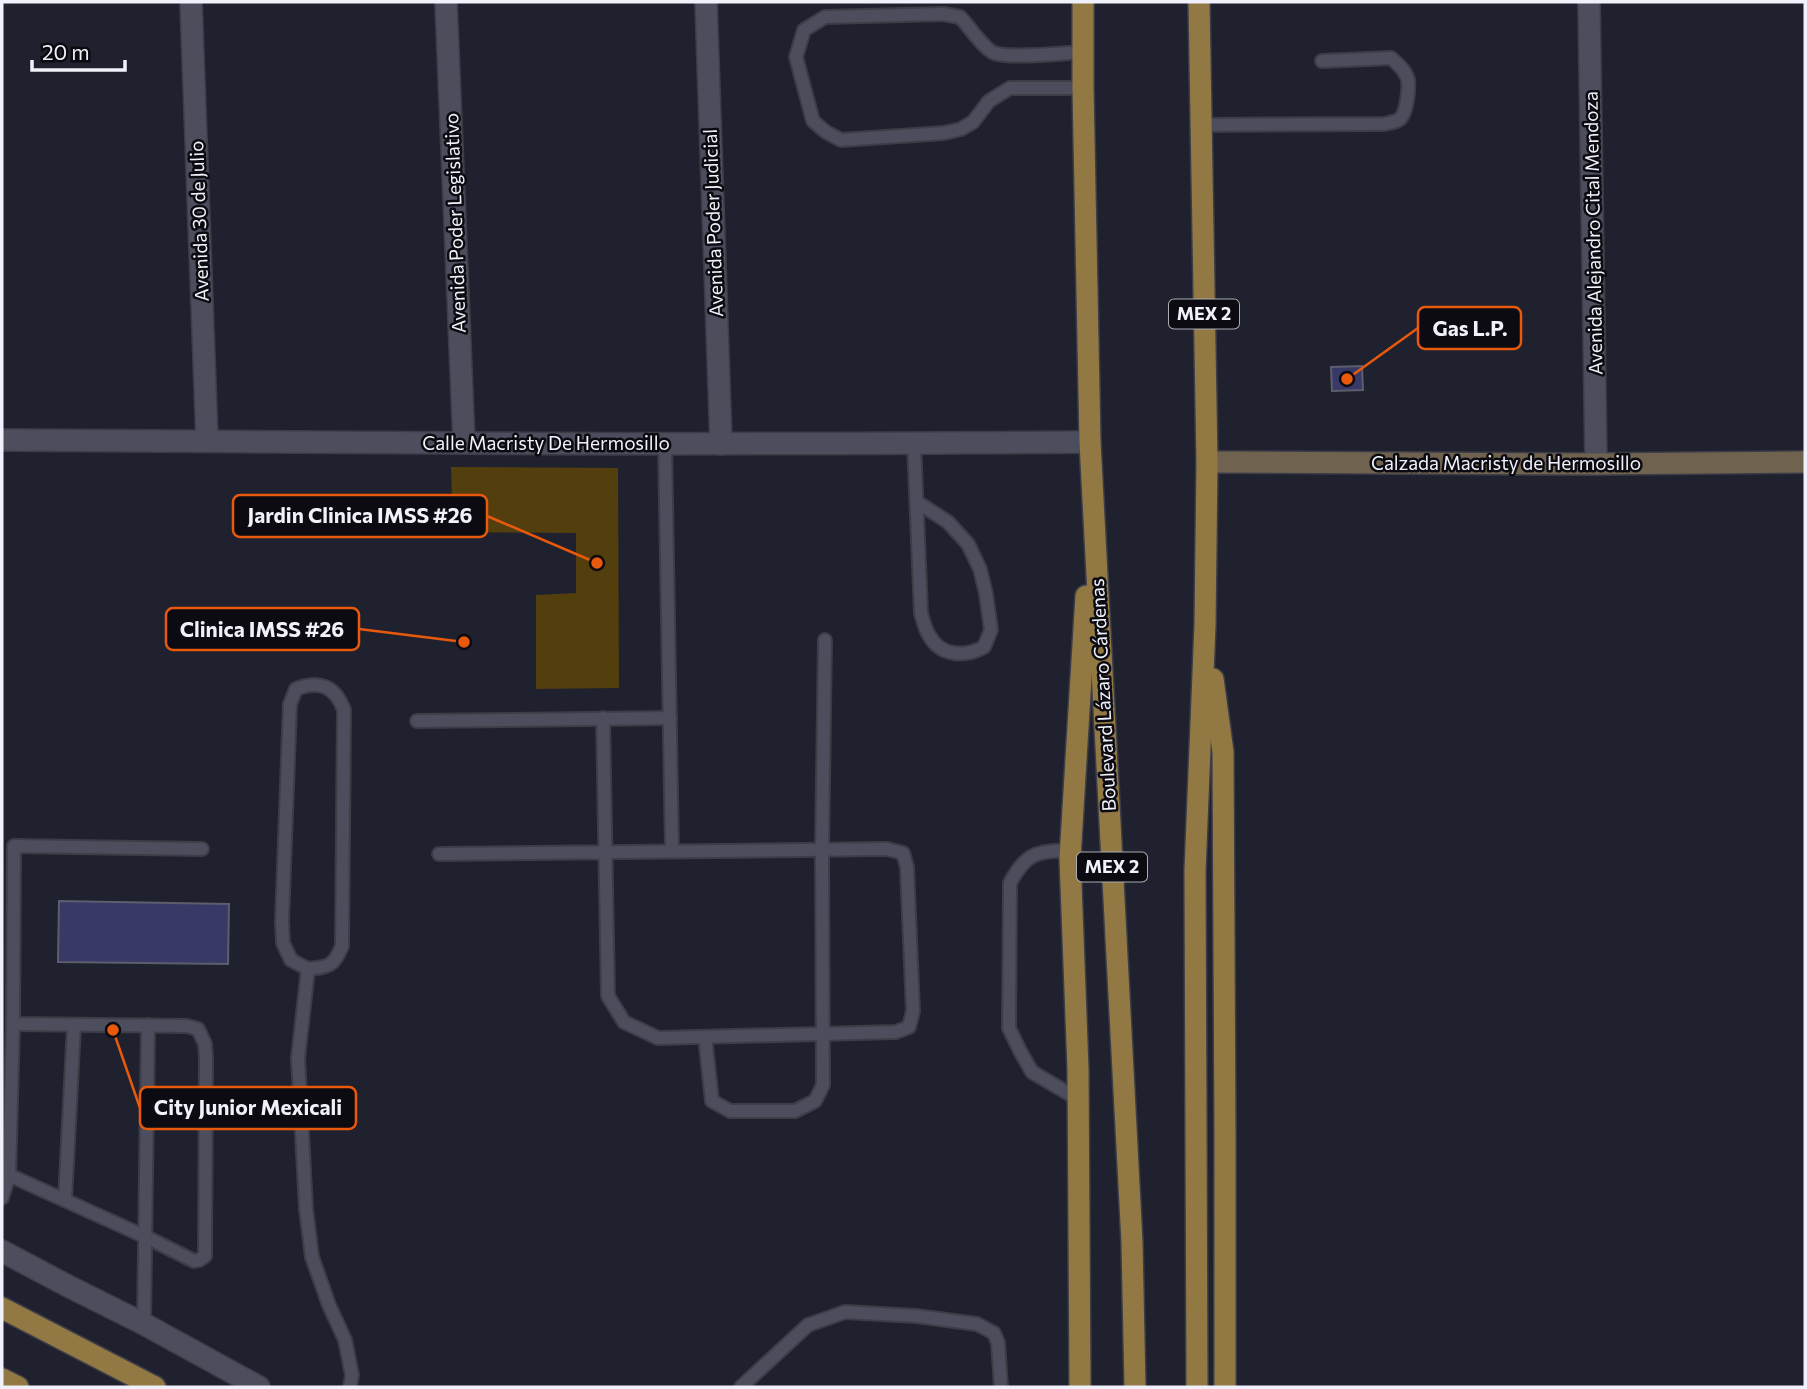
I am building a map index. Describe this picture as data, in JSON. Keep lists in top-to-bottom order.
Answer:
{
  "streets": {
    "main road": ["MEX 2", "Calzada Macristy de Hermosillo", "Boulevard Lázaro Cárdenas"],
    "street": [
      "Avenida 30 de Julio",
      "Avenida Poder Legislativo",
      "Avenida Poder Judicial",
      "Avenida Alejandro Cital Mendoza",
      "Calle Macristy De Hermosillo"
    ]
  },
  "crossings": [
    ["Avenida 30 de Julio", "Calle Macristy De Hermosillo"],
    ["Avenida Poder Legislativo", "Calle Macristy De Hermosillo"],
    ["Avenida Poder Judicial", "Calle Macristy De Hermosillo"],
    ["Avenida Alejandro Cital Mendoza", "Calzada Macristy de Hermosillo"],
    ["MEX 2", "Calzada Macristy de Hermosillo"],
    ["Calle Macristy De Hermosillo", "Boulevard Lázaro Cárdenas"]
  ],
  "places": [
    "Gas L.P.",
    "Jardin Clinica IMSS #26",
    "Clinica IMSS #26",
    "City Junior Mexicali"
  ],
  "scale_bar": "20 m"
}
